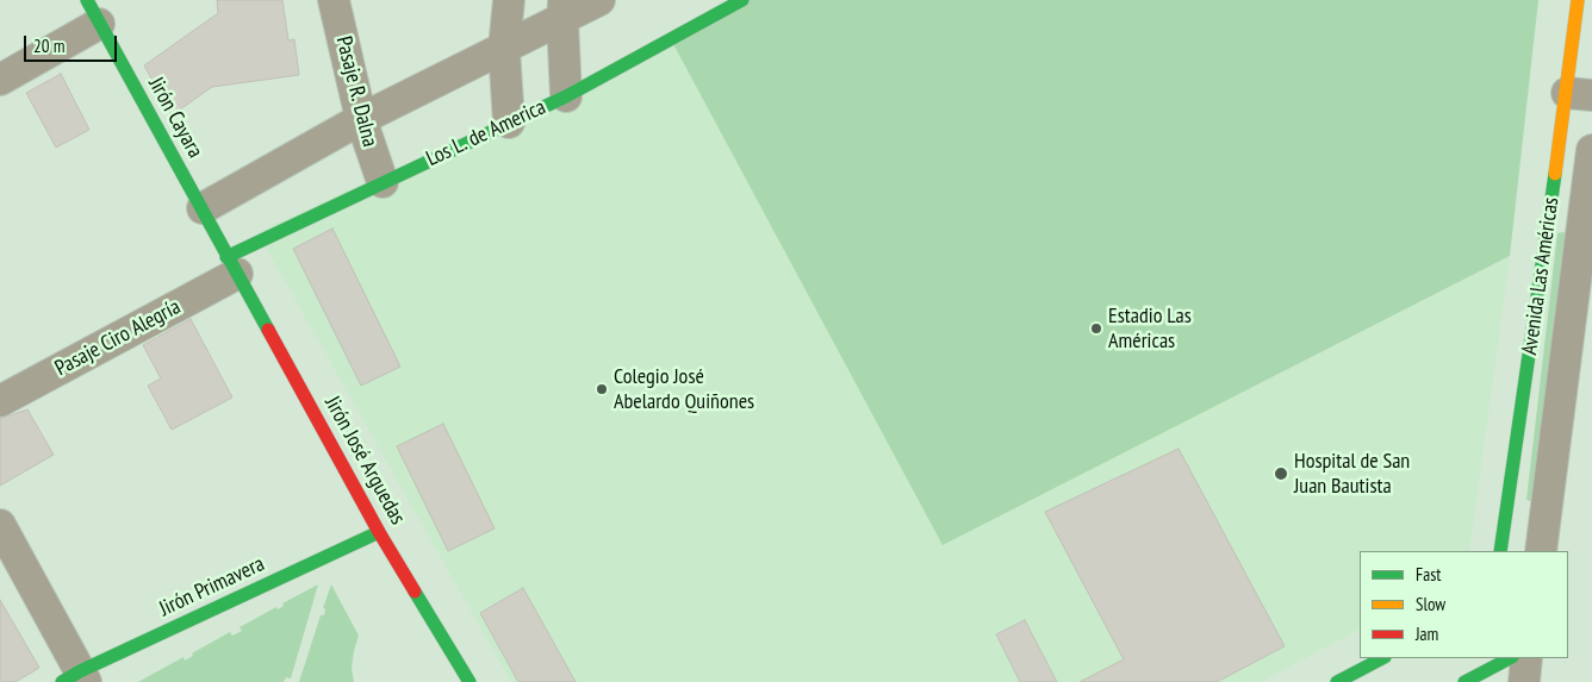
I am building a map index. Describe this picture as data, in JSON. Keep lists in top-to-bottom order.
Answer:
{
  "streets": {
    "street": [
      "Pasaje R. Dalna",
      "Jirón Cayara",
      "Los L. de America",
      "Avenida Las Américas",
      "Pasaje Ciro Alegría",
      "Jirón José Arguedas",
      "Jirón Primavera"
    ]
  },
  "crossings": [
    ["Pasaje R. Dalna", "Los L. de America"],
    ["Jirón Cayara", "Los L. de America"],
    ["Jirón Cayara", "Pasaje Ciro Alegría"],
    ["Jirón Cayara", "Jirón José Arguedas"],
    ["Los L. de America", "Pasaje Ciro Alegría"],
    ["Los L. de America", "Jirón José Arguedas"],
    ["Pasaje Ciro Alegría", "Jirón José Arguedas"],
    ["Jirón José Arguedas", "Jirón Primavera"]
  ],
  "places": ["Estadio Las Américas", "Colegio José Abelardo Quiñones", "Hospital de San Juan Bautista"],
  "legend": ["Fast", "Slow", "Jam"],
  "scale_bar": "20 m"
}
